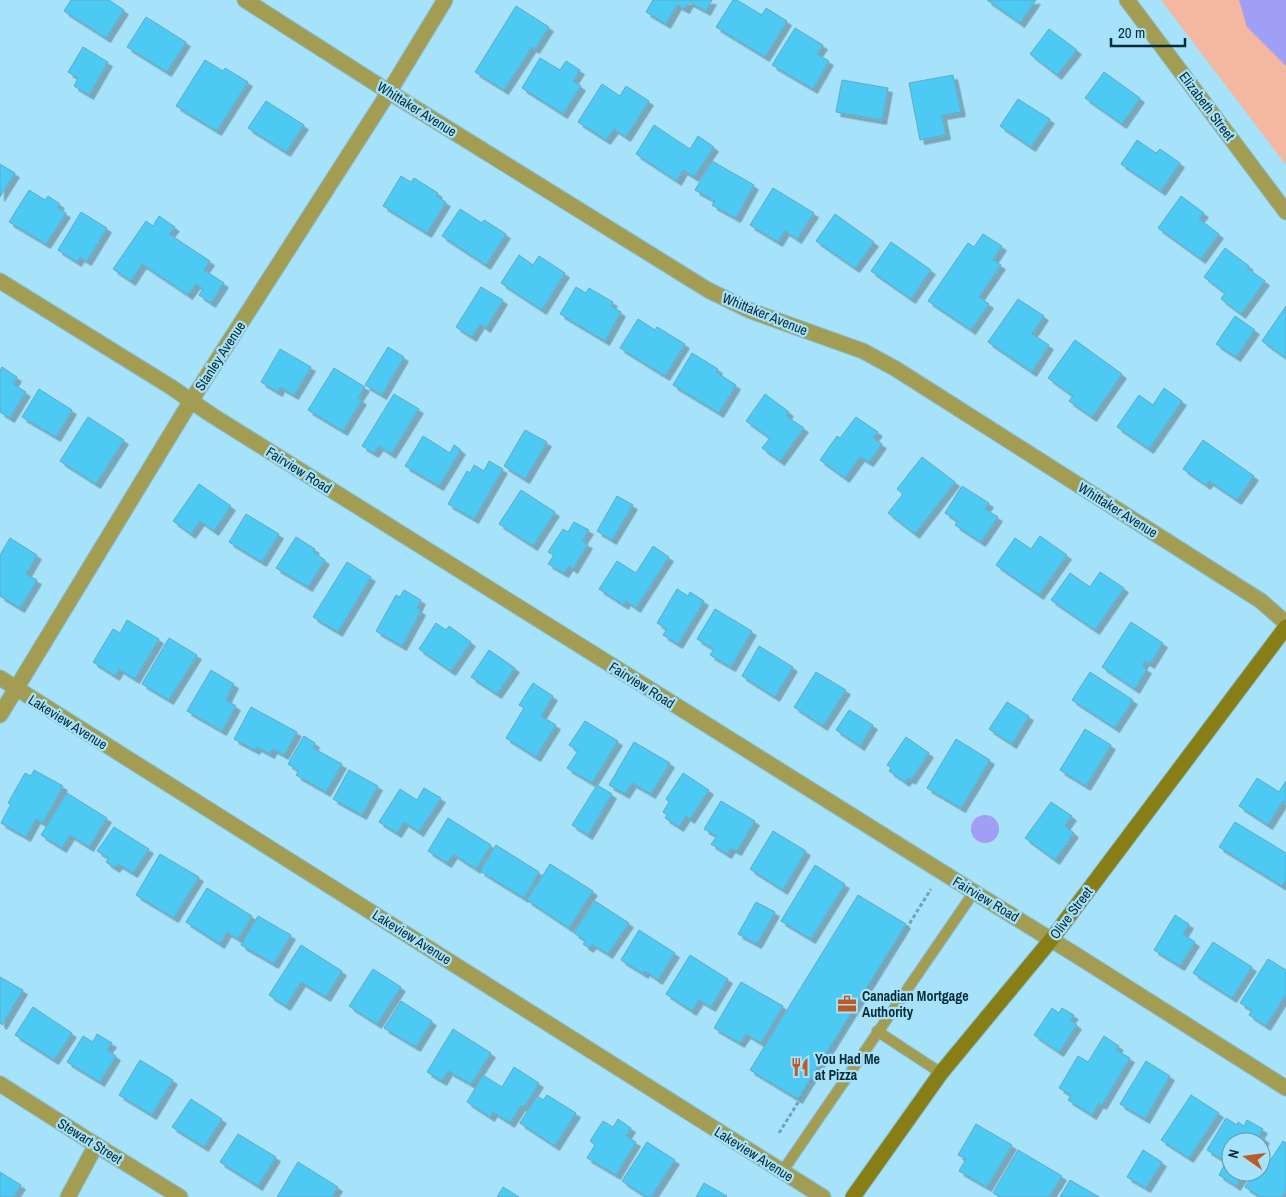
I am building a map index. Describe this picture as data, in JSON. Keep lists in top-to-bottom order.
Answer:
{
  "streets": {
    "street": [
      "Elizabeth Street",
      "Whittaker Avenue",
      "Stanley Avenue",
      "Fairview Road",
      "Lakeview Avenue",
      "Olive Street",
      "Stewart Street"
    ]
  },
  "crossings": [
    ["Whittaker Avenue", "Stanley Avenue"],
    ["Whittaker Avenue", "Olive Street"],
    ["Stanley Avenue", "Fairview Road"],
    ["Stanley Avenue", "Lakeview Avenue"],
    ["Fairview Road", "Olive Street"]
  ],
  "places": {
    "office": ["Canadian Mortgage Authority"],
    "restaurant": ["You Had Me at Pizza"]
  },
  "scale_bar": "20 m",
  "north": "left"
}
